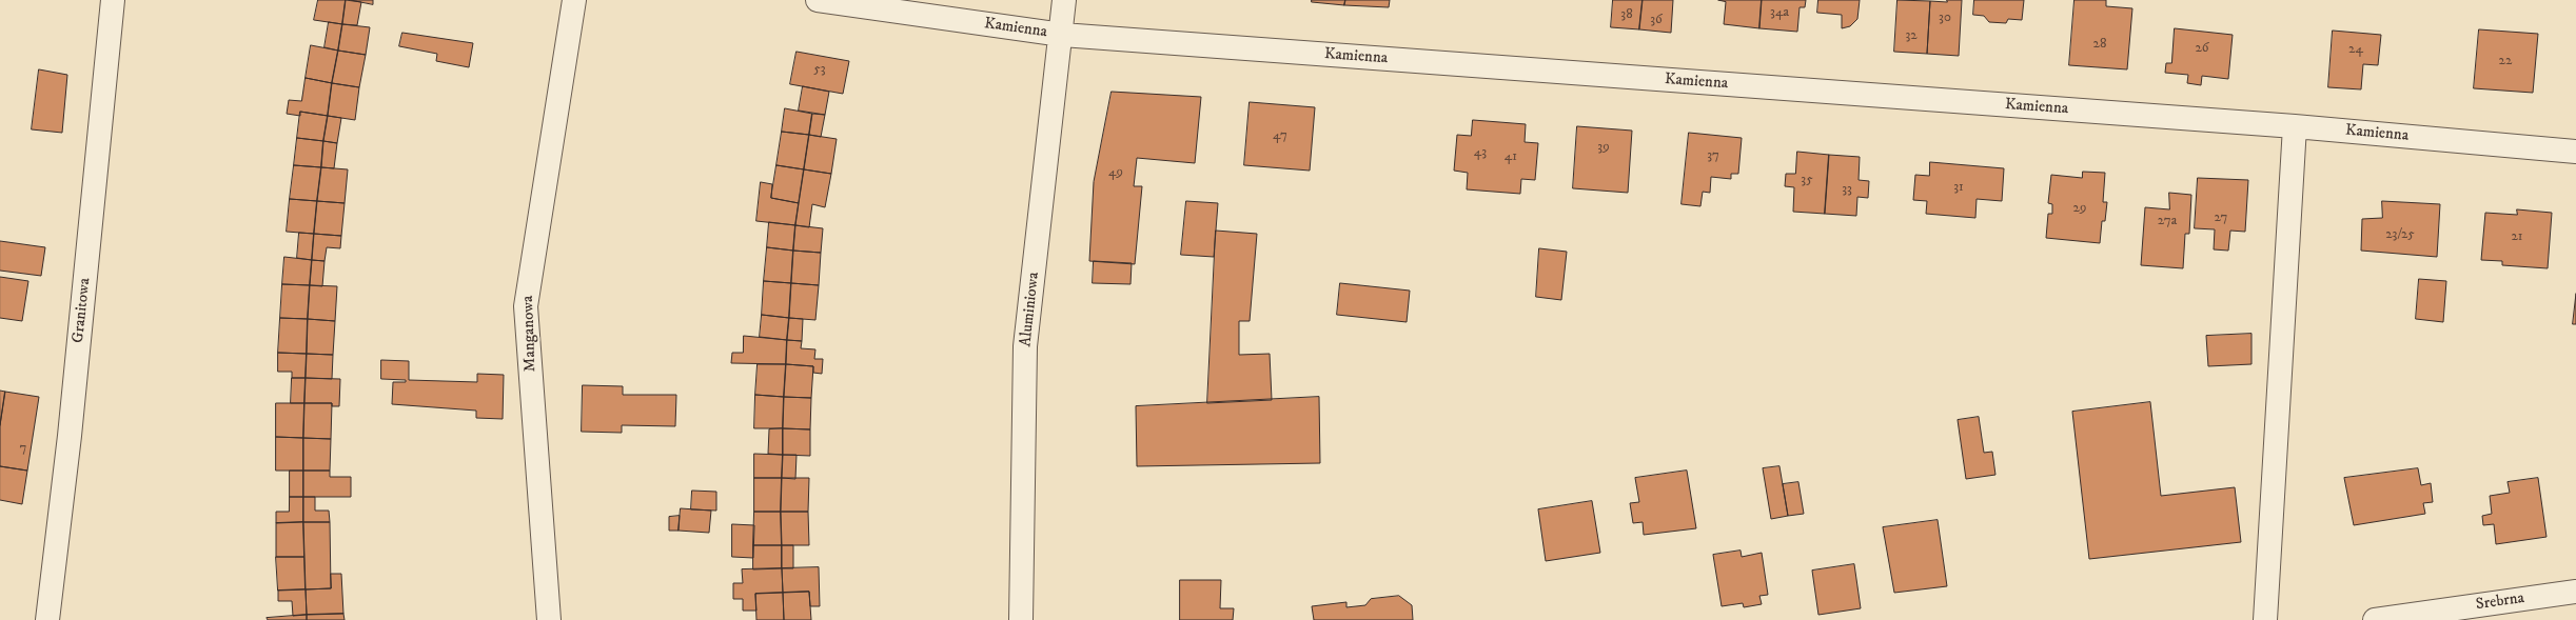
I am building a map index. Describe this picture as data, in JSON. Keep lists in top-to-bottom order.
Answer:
{
  "streets": {
    "street": [
      "Kamienna",
      "Aluminiowa",
      "Granitowa",
      "Manganowa",
      "Srebrna"
    ]
  },
  "crossings": [
    ["Kamienna", "Aluminiowa"]
  ],
  "house_numbers": [
    "34a",
    "38",
    "30",
    "36",
    "32",
    "28",
    "26",
    "24",
    "22",
    "53",
    "47",
    "39",
    "43",
    "37",
    "41",
    "49",
    "35",
    "31",
    "33",
    "29",
    "27",
    "27a",
    "23/25",
    "21",
    "7"
  ]
}
